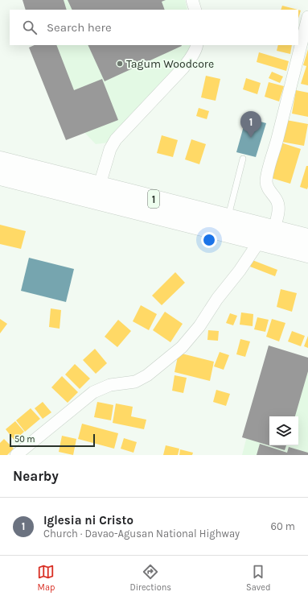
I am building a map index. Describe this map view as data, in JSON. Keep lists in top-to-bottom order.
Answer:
{
  "streets": {
    "highway": ["1"]
  },
  "places": ["Tagum Woodcore"],
  "scale_bar": "50 m",
  "page": {
    "search": "Search here",
    "pins": "1",
    "scale": "50 m",
    "heading": "Nearby",
    "list": [
      {
        "mark": "1",
        "name": "Iglesia ni Cristo",
        "note": "Church · Davao-Agusan National Highway",
        "value": "60 m"
      }
    ],
    "nav": ["Map", "Directions", "Saved"]
  }
}
